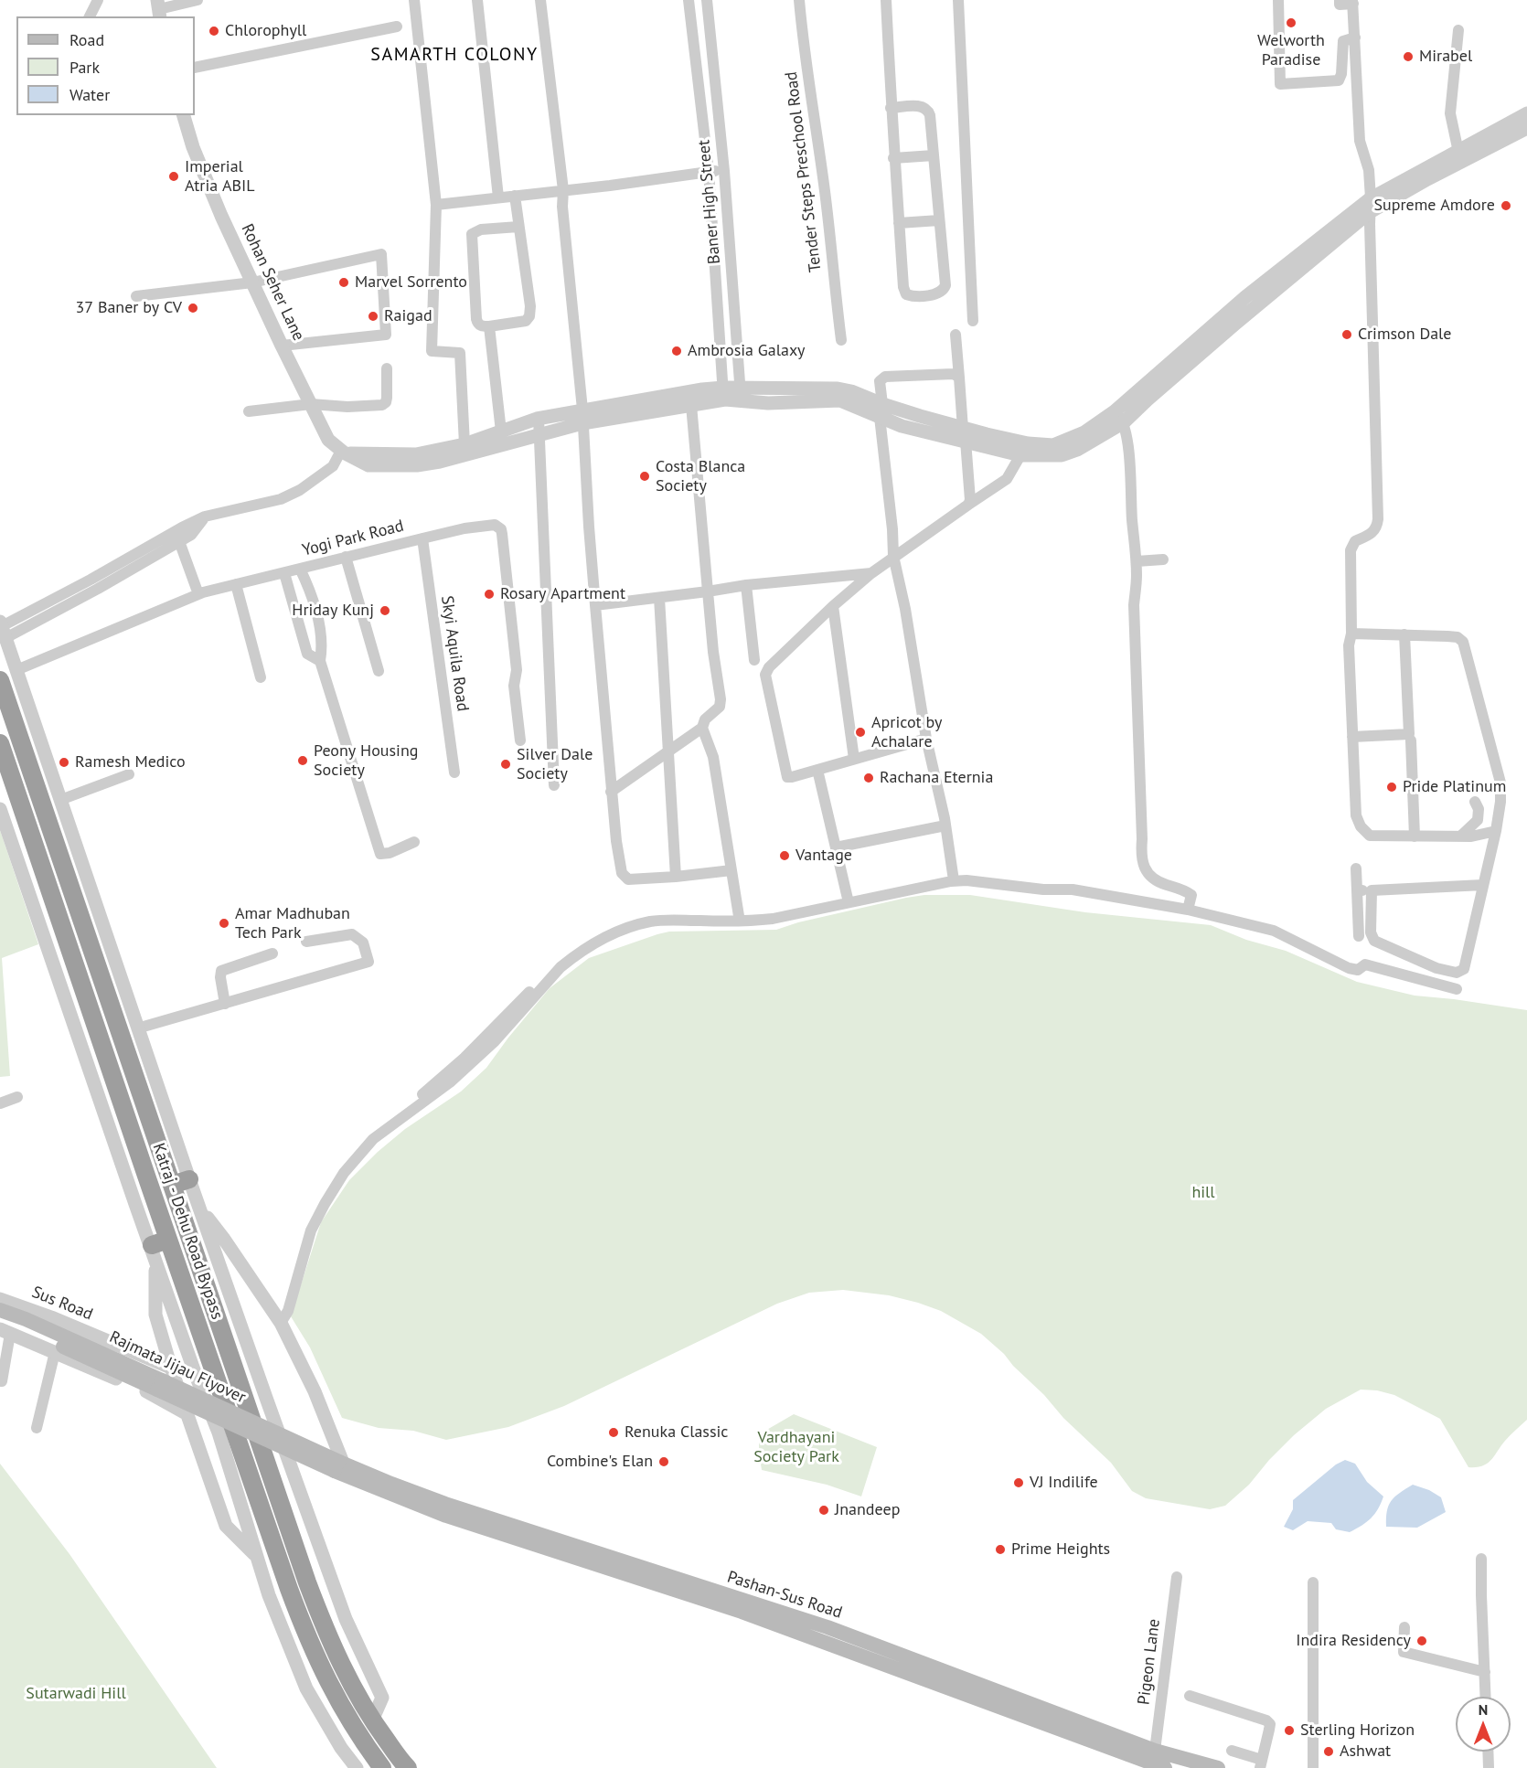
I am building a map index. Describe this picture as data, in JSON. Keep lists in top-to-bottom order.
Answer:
{
  "streets": {
    "highway": ["Katraj - Dehu Road Bypass"],
    "main road": ["Rajmata Jijau Flyover", "Pashan-Sus Road"],
    "street": [
      "Tender Steps Preschool Road",
      "Baner High Street",
      "Rohan Seher Lane",
      "Yogi Park Road",
      "Skyi Aquila Road",
      "Sus Road",
      "Pigeon Lane"
    ]
  },
  "crossings": [
    ["Yogi Park Road", "Skyi Aquila Road"],
    ["Rajmata Jijau Flyover", "Pashan-Sus Road"],
    ["Pashan-Sus Road", "Pigeon Lane"]
  ],
  "districts": ["SAMARTH COLONY"],
  "parks": ["hill", "Vardhayani Society Park", "Sutarwadi Hill"],
  "places": [
    "Welworth Paradise",
    "Chlorophyll",
    "Mirabel",
    "Imperial Atria ABIL",
    "Supreme Amdore",
    "Marvel Sorrento",
    "37 Baner by CV",
    "Raigad",
    "Crimson Dale",
    "Ambrosia Galaxy",
    "Costa Blanca Society",
    "Rosary Apartment",
    "Hriday Kunj",
    "Apricot by Achalare",
    "Peony Housing Society",
    "Ramesh Medico",
    "Silver Dale Society",
    "Rachana Eternia",
    "Pride Platinum",
    "Vantage",
    "Amar Madhuban Tech Park",
    "Renuka Classic",
    "Combine's Elan",
    "VJ Indilife",
    "Jnandeep",
    "Prime Heights",
    "Indira Residency",
    "Sterling Horizon",
    "Ashwat"
  ],
  "legend": ["Road", "Park", "Water"],
  "north": "top"
}
